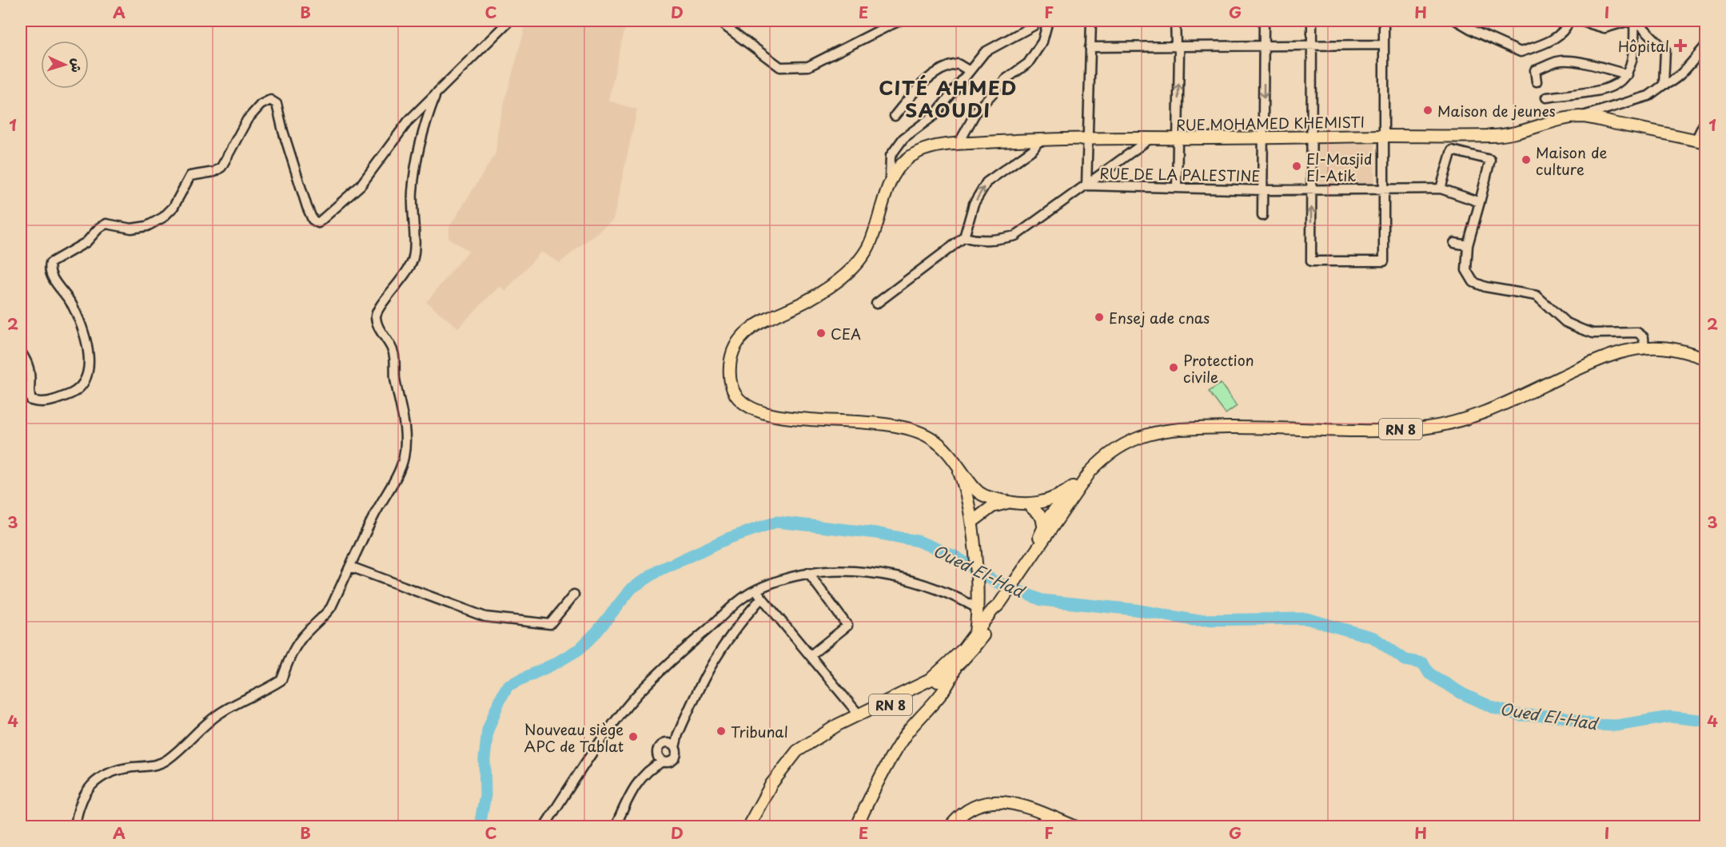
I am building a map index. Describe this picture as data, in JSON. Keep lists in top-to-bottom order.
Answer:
{
  "streets": {
    "main road": ["RUE MOHAMED KHEMISTI", "RN 8"],
    "street": ["RUE DE LA PALESTINE"]
  },
  "districts": ["CITÉ AHMED SAOUDI"],
  "water": ["Oued El-Had"],
  "places": {
    "health": ["Hôpital"],
    "other": [
      "Maison de jeunes",
      "Maison de culture",
      "El-Masjid El-Atik",
      "Ensej ade cnas",
      "CEA",
      "Protection civile",
      "Tribunal",
      "Nouveau siège APC de Tablat"
    ]
  },
  "north": "right",
  "grid": {
    "columns": [
      "A",
      "B",
      "C",
      "D",
      "E",
      "F",
      "G",
      "H",
      "I"
    ],
    "rows": [
      "1",
      "2",
      "3",
      "4"
    ]
  }
}
